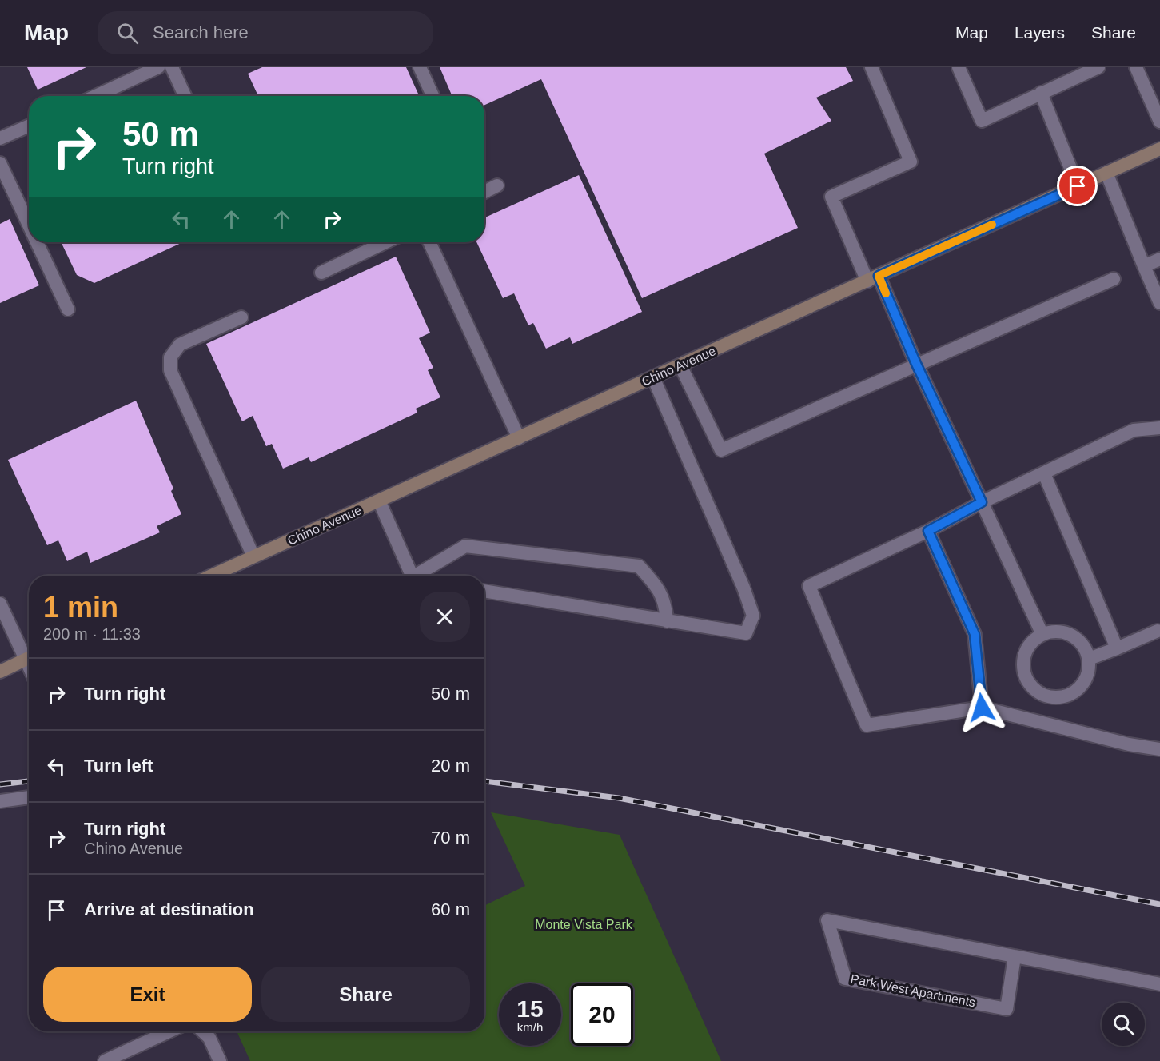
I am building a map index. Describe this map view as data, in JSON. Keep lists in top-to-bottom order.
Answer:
{
  "streets": {
    "main road": ["Chino Avenue"],
    "street": ["Park West Apartments"]
  },
  "parks": ["Monte Vista Park"],
  "page": {
    "header": "Map",
    "search": "Search here",
    "nav": ["Map", "Layers", "Share"],
    "turn": ["50 m", "Turn right"],
    "heading": ["1 min", "200 m · 11:33"],
    "list": [
      {
        "name": "Turn right",
        "value": "50 m"
      },
      {
        "name": "Turn left",
        "value": "20 m"
      },
      {
        "name": "Turn right",
        "note": "Chino Avenue",
        "value": "70 m"
      },
      {
        "name": "Arrive at destination",
        "value": "60 m"
      }
    ],
    "buttons": ["Exit", "Share"],
    "speed": "15 km/h",
    "limit": "20"
  }
}
